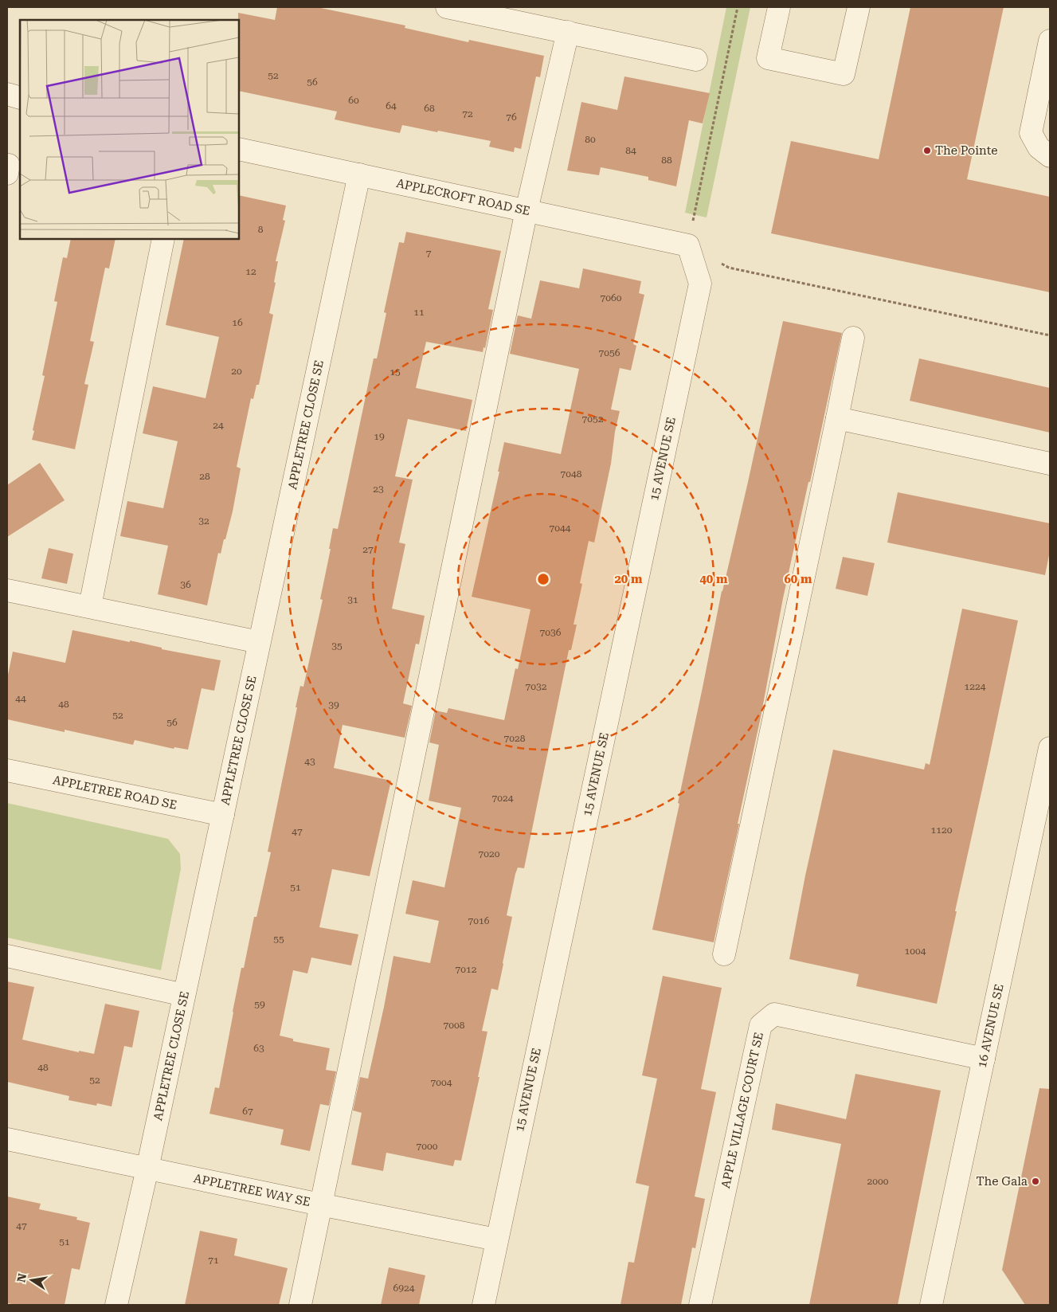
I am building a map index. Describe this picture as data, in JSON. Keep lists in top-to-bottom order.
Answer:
{
  "streets": {
    "street": [
      "APPLECROFT ROAD SE",
      "APPLETREE CLOSE SE",
      "15 AVENUE SE",
      "APPLETREE ROAD SE",
      "16 AVENUE SE",
      "APPLE VILLAGE COURT SE",
      "APPLETREE WAY SE"
    ]
  },
  "crossings": [
    ["APPLECROFT ROAD SE", "APPLETREE CLOSE SE"],
    ["APPLECROFT ROAD SE", "15 AVENUE SE"],
    ["APPLETREE CLOSE SE", "APPLETREE ROAD SE"],
    ["APPLETREE CLOSE SE", "APPLETREE WAY SE"],
    ["15 AVENUE SE", "APPLETREE WAY SE"],
    ["16 AVENUE SE", "APPLE VILLAGE COURT SE"]
  ],
  "places": ["The Pointe", "The Gala"],
  "house_numbers": [
    "52",
    "56",
    "60",
    "64",
    "68",
    "72",
    "76",
    "80",
    "84",
    "88",
    "8",
    "7",
    "12",
    "7060",
    "11",
    "16",
    "7056",
    "20",
    "15",
    "7052",
    "24",
    "19",
    "7048",
    "28",
    "23",
    "32",
    "7044",
    "27",
    "36",
    "31",
    "7036",
    "35",
    "7032",
    "1224",
    "44",
    "48",
    "39",
    "52",
    "56",
    "7028",
    "43",
    "7024",
    "1120",
    "47",
    "7020",
    "51",
    "7016",
    "55",
    "1004",
    "7012",
    "59",
    "7008",
    "63",
    "48",
    "52",
    "7004",
    "67",
    "7000",
    "2000",
    "47",
    "51",
    "71",
    "6924"
  ],
  "north": "left",
  "rings": ["20 m", "40 m", "60 m"]
}
